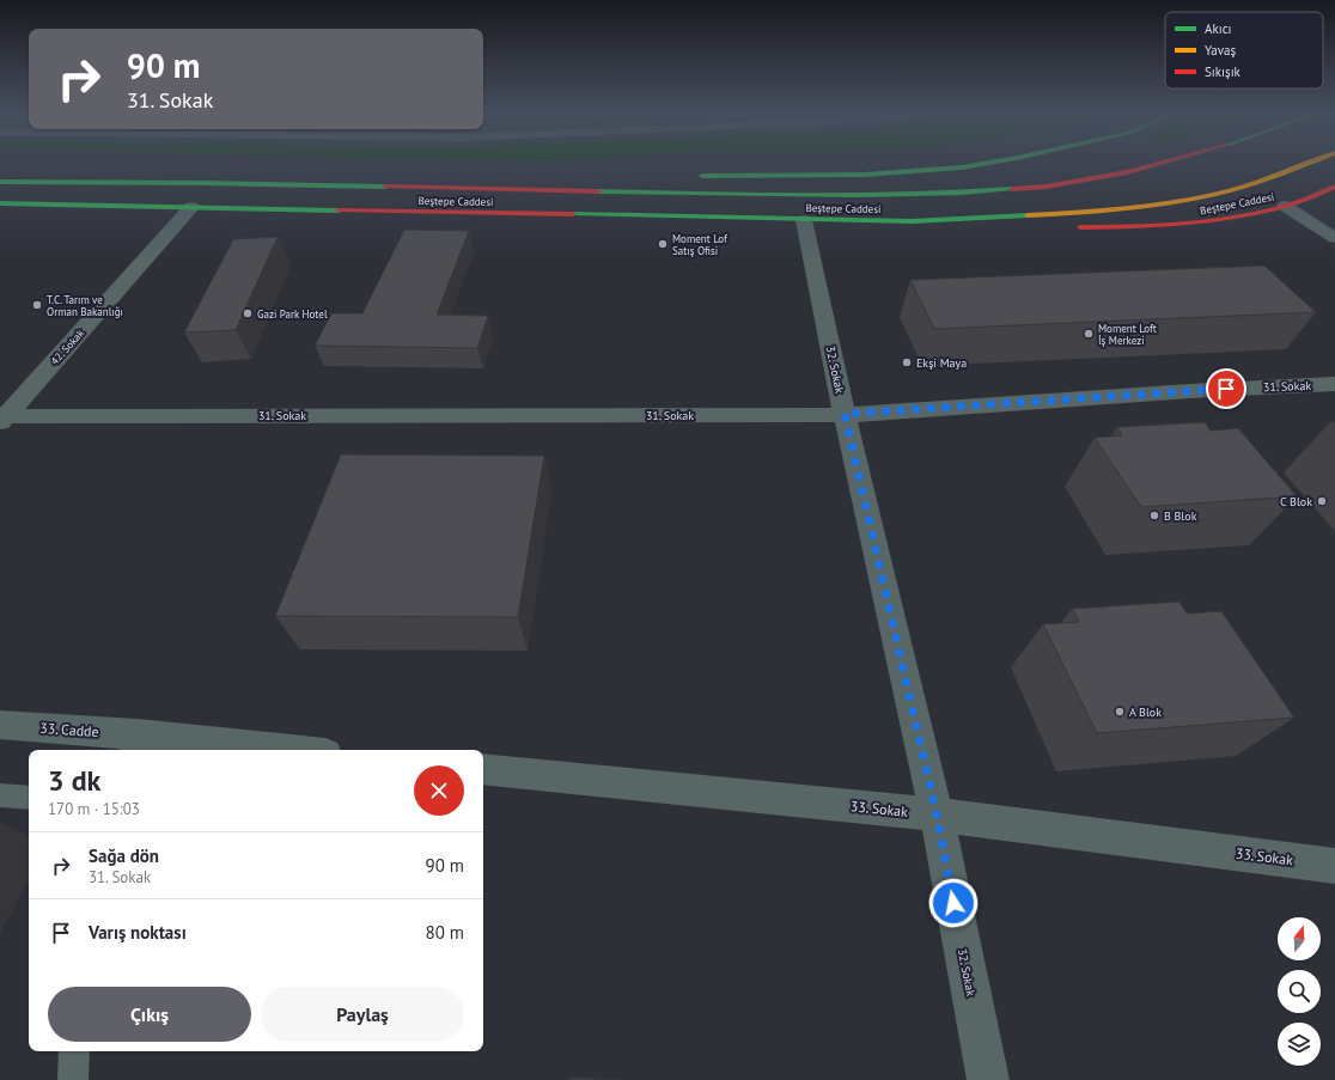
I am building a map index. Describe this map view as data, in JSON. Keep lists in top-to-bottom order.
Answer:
{
  "streets": {
    "main road": ["Beştepe Caddesi"],
    "street": [
      "42. Sokak",
      "32. Sokak",
      "31. Sokak",
      "33. Cadde",
      "33. Sokak"
    ]
  },
  "crossings": [
    ["Beştepe Caddesi", "42. Sokak"],
    ["Beştepe Caddesi", "32. Sokak"],
    ["42. Sokak", "31. Sokak"],
    ["32. Sokak", "31. Sokak"],
    ["32. Sokak", "33. Sokak"]
  ],
  "places": [
    "Moment Lof Satış Ofisi",
    "T.C. Tarım ve Orman Bakanlığı",
    "Gazi Park Hotel",
    "Moment Loft İş Merkezi",
    "Ekşi Maya",
    "C Blok",
    "B Blok",
    "A Blok"
  ],
  "legend": ["Akıcı", "Yavaş", "Sıkışık"],
  "north": "top",
  "page": {
    "turn": ["90 m", "31. Sokak"],
    "heading": ["3 dk", "170 m · 15:03"],
    "list": [
      {
        "name": "Sağa dön",
        "note": "31. Sokak",
        "value": "90 m"
      },
      {
        "name": "Varış noktası",
        "value": "80 m"
      }
    ],
    "buttons": ["Çıkış", "Paylaş"]
  }
}
